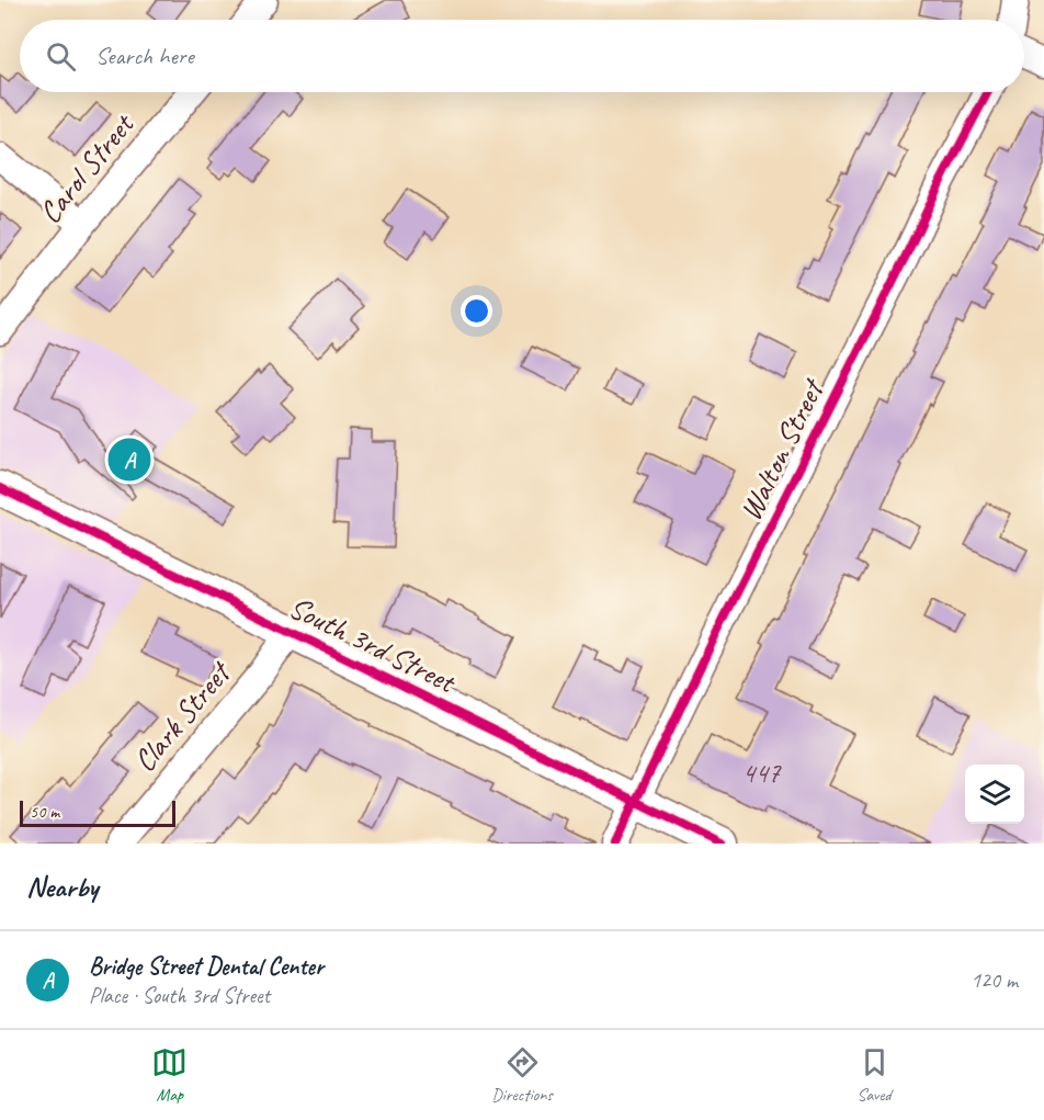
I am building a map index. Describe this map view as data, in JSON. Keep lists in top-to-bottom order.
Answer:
{
  "streets": {
    "main road": ["South 3rd Street"],
    "street": ["Carol Street", "Walton Street", "Clark Street"]
  },
  "crossings": [
    ["Walton Street", "South 3rd Street"],
    ["South 3rd Street", "Clark Street"]
  ],
  "house_numbers": ["447"],
  "scale_bar": "50 m",
  "page": {
    "search": "Search here",
    "pins": "A",
    "scale": "50 m",
    "heading": "Nearby",
    "list": [
      {
        "mark": "A",
        "name": "Bridge Street Dental Center",
        "note": "Place · South 3rd Street",
        "value": "120 m"
      }
    ],
    "nav": ["Map", "Directions", "Saved"]
  }
}
